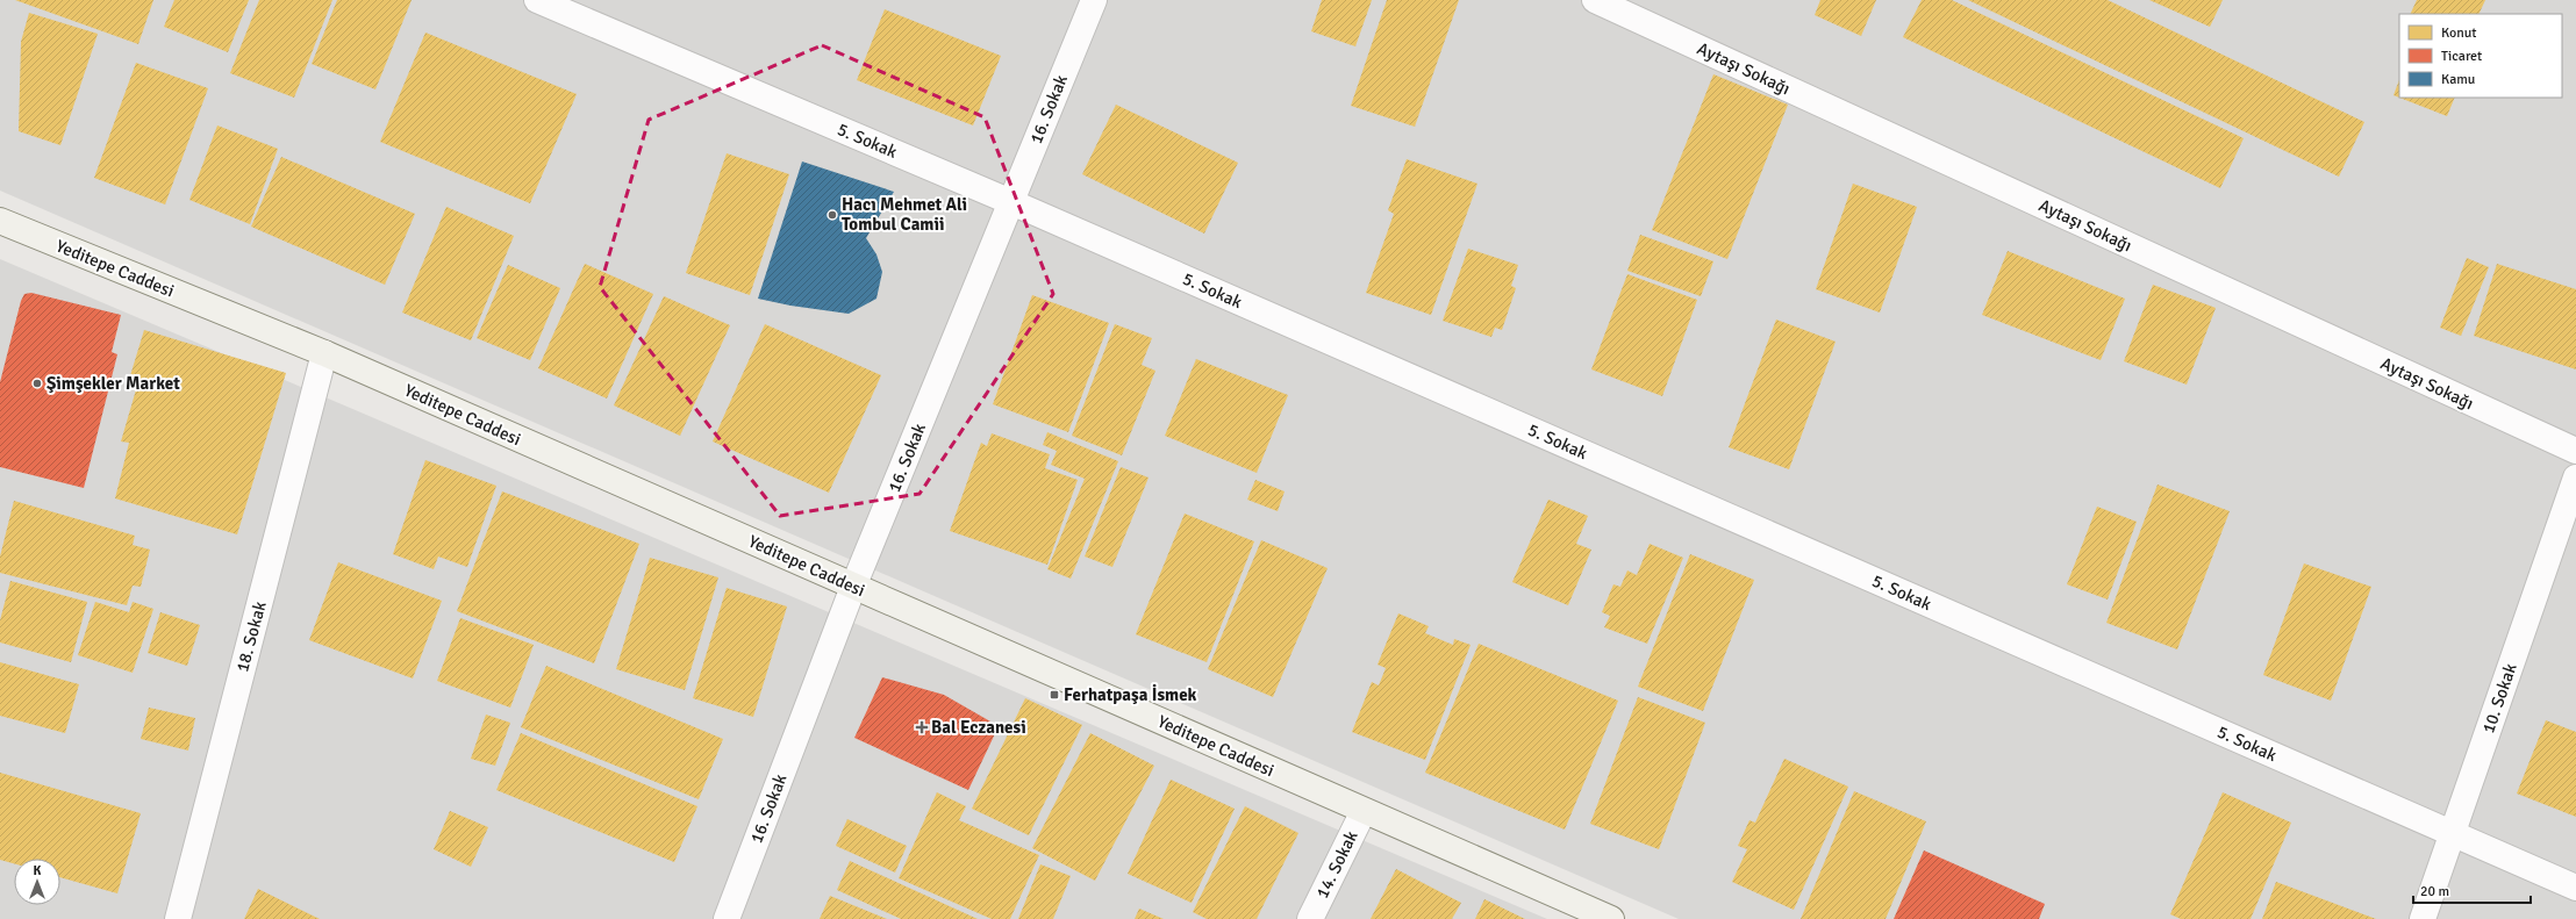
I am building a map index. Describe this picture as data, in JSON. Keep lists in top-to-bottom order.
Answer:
{
  "streets": {
    "street": [
      "Aytaşı Sokağı",
      "16. Sokak",
      "5. Sokak",
      "Yeditepe Caddesi",
      "18. Sokak",
      "10. Sokak",
      "14. Sokak"
    ]
  },
  "crossings": [
    ["16. Sokak", "5. Sokak"],
    ["16. Sokak", "Yeditepe Caddesi"],
    ["5. Sokak", "10. Sokak"],
    ["Yeditepe Caddesi", "18. Sokak"],
    ["Yeditepe Caddesi", "14. Sokak"]
  ],
  "places": {
    "other": ["Hacı Mehmet Ali Tombul Camii", "Şimşekler Market"],
    "transit": ["Ferhatpaşa İsmek"],
    "health": ["Bal Eczanesi"]
  },
  "legend": ["Konut", "Ticaret", "Kamu"],
  "scale_bar": "20 m",
  "north": "top"
}
